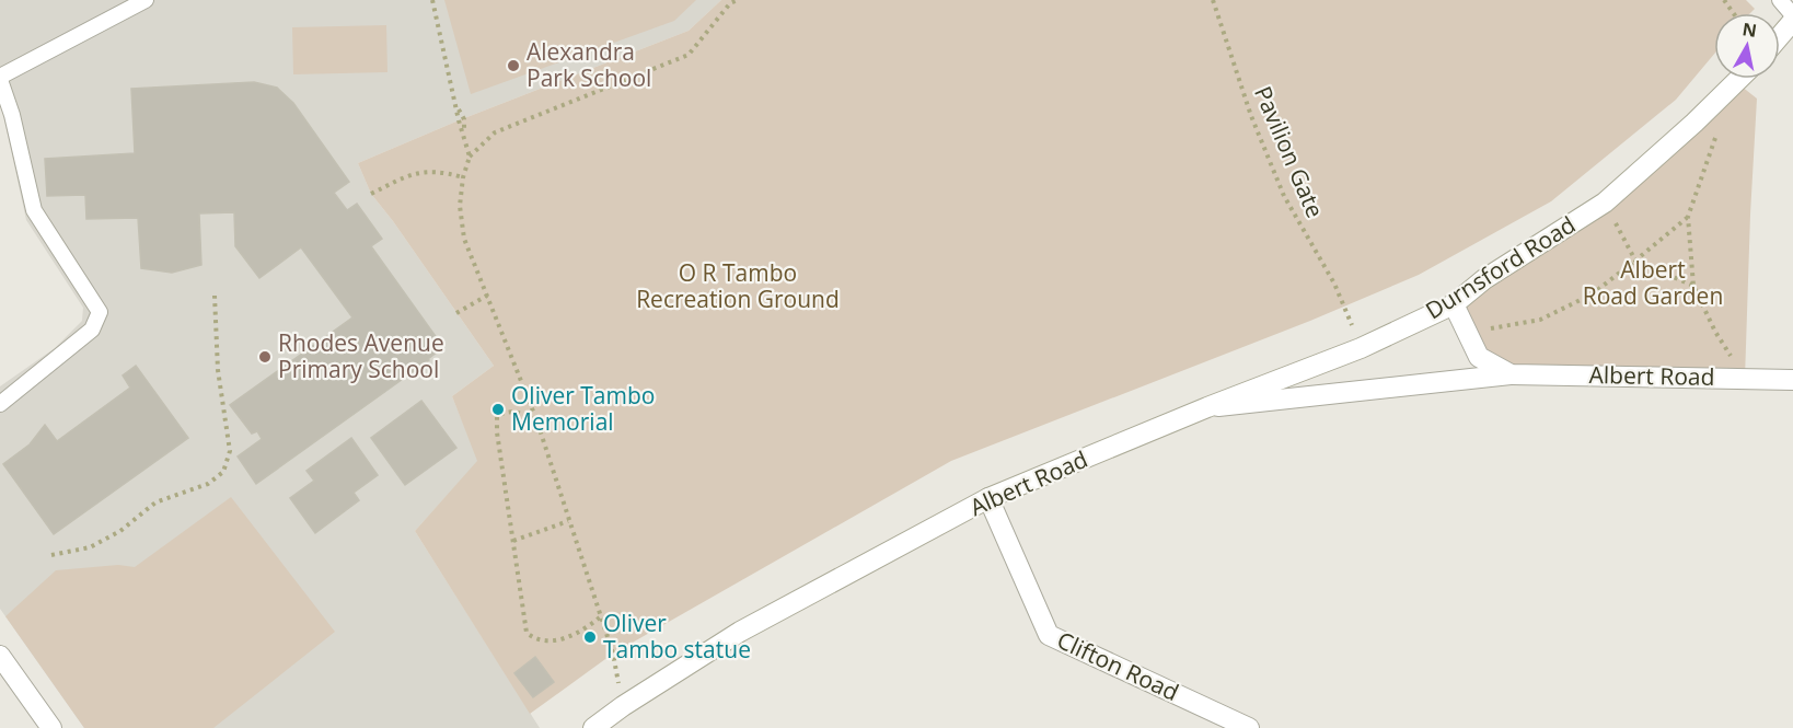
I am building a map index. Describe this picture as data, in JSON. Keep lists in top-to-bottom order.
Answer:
{
  "streets": {
    "main road": ["Durnsford Road", "Albert Road", "Clifton Road"],
    "path": ["Pavilion Gate"]
  },
  "crossings": [
    ["Pavilion Gate", "Durnsford Road"],
    ["Durnsford Road", "Albert Road"],
    ["Albert Road", "Clifton Road"]
  ],
  "parks": ["Albert Road Garden", "O R Tambo Recreation Ground"],
  "places": [
    "Alexandra Park School",
    "Rhodes Avenue Primary School",
    "Oliver Tambo Memorial",
    "Oliver Tambo statue"
  ],
  "north": "top"
}
